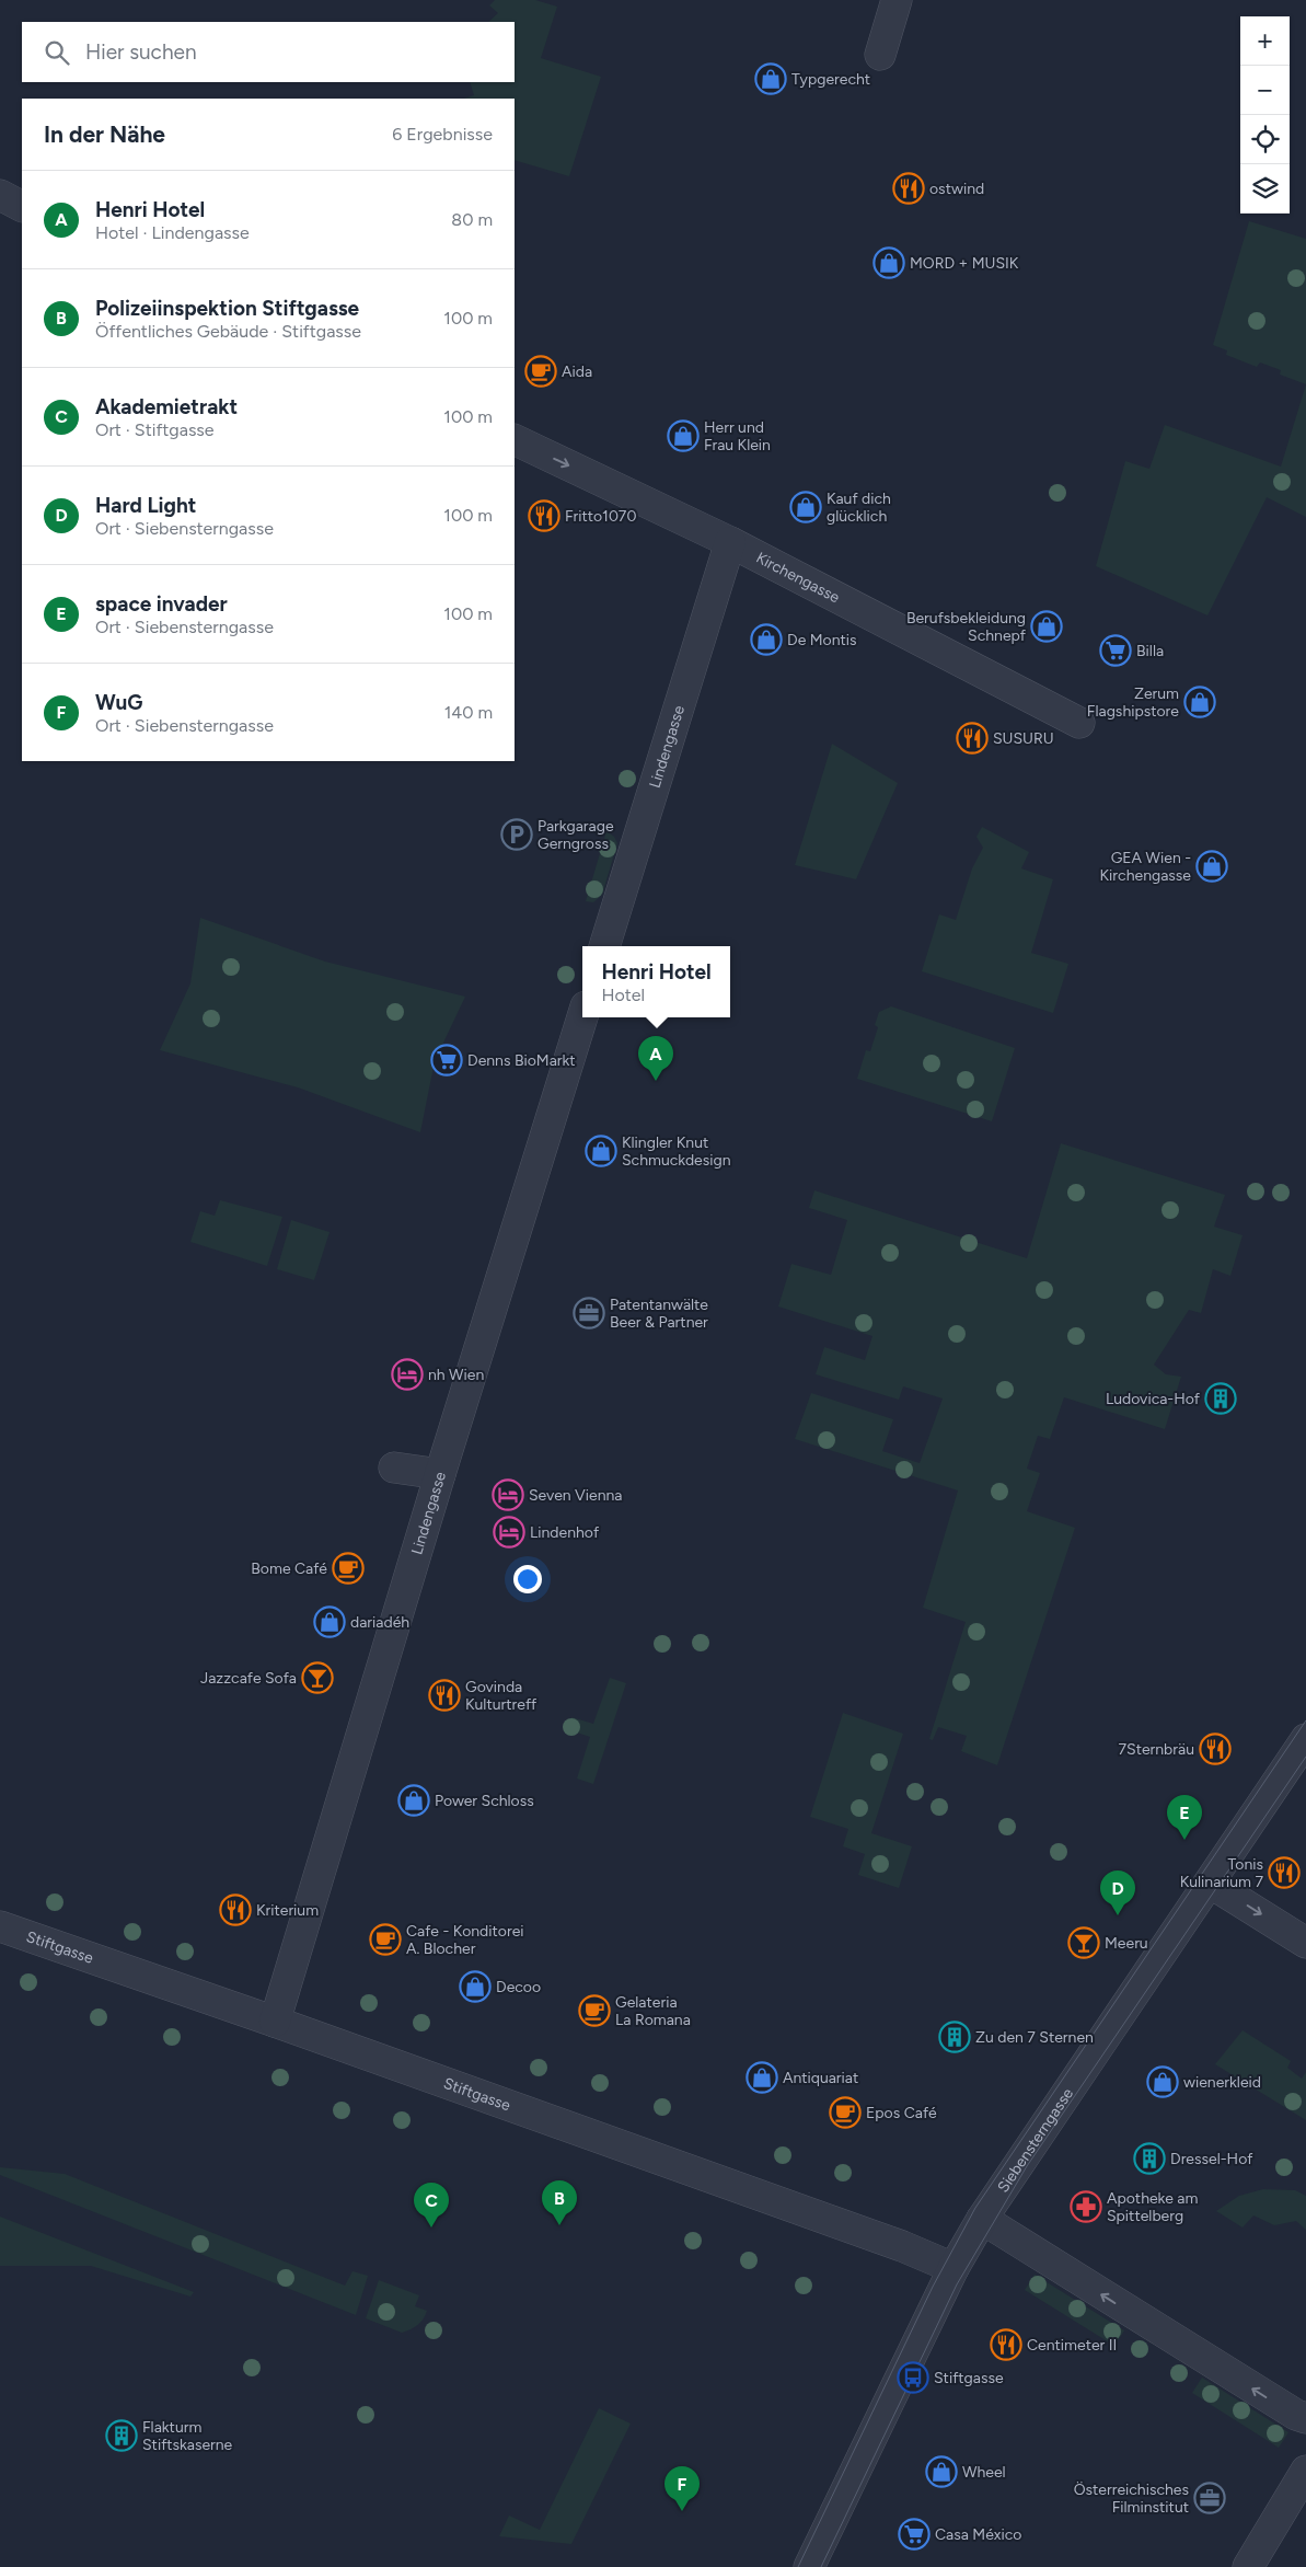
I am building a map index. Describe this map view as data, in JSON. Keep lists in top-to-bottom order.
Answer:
{
  "streets": {
    "street": [
      "Kirchengasse",
      "Lindengasse",
      "Stiftgasse",
      "Siebensterngasse"
    ]
  },
  "crossings": [
    ["Kirchengasse", "Lindengasse"],
    ["Lindengasse", "Stiftgasse"],
    ["Stiftgasse", "Siebensterngasse"]
  ],
  "one_way": ["Kirchengasse"],
  "places": {
    "shop": [
      "Typgerecht",
      "MORD + MUSIK",
      "Herr und Frau Klein",
      "Kauf dich glücklich",
      "Berufsbekleidung Schnepf",
      "De Montis",
      "Zerum Flagshipstore",
      "GEA Wien - Kirchengasse",
      "Klingler Knut Schmuckdesign",
      "dariadéh",
      "Power Schloss",
      "Decoo",
      "Antiquariat",
      "wienerkleid",
      "Wheel"
    ],
    "restaurant": [
      "ostwind",
      "Fritto1070",
      "SUSURU",
      "Govinda Kulturtreff",
      "7Sternbräu",
      "Tonis Kulinarium 7",
      "Kriterium",
      "Centimeter II"
    ],
    "cafe": [
      "Aida",
      "Bome Café",
      "Cafe - Konditorei A. Blocher",
      "Gelateria La Romana",
      "Epos Café"
    ],
    "supermarket": ["Billa", "Denns BioMarkt", "Casa México"],
    "parking": ["Parkgarage Gerngross"],
    "office": ["Patentanwälte Beer & Partner", "Österreichisches Filminstitut"],
    "hotel": ["nh Wien", "Seven Vienna", "Lindenhof"],
    "building": [
      "Ludovica-Hof",
      "Zu den 7 Sternen",
      "Dressel-Hof",
      "Flakturm Stiftskaserne"
    ],
    "bar": ["Jazzcafe Sofa", "Meeru"],
    "pharmacy": ["Apotheke am Spittelberg"],
    "bus stop": ["Stiftgasse"]
  },
  "page": {
    "map_buttons": ["+", "−"],
    "search": "Hier suchen",
    "heading": ["In der Nähe", "6 Ergebnisse"],
    "list": [
      {
        "mark": "A",
        "name": "Henri Hotel",
        "note": "Hotel · Lindengasse",
        "value": "80 m"
      },
      {
        "mark": "B",
        "name": "Polizeiinspektion Stiftgasse",
        "note": "Öffentliches Gebäude · Stiftgasse",
        "value": "100 m"
      },
      {
        "mark": "C",
        "name": "Akademietrakt",
        "note": "Ort · Stiftgasse",
        "value": "100 m"
      },
      {
        "mark": "D",
        "name": "Hard Light",
        "note": "Ort · Siebensterngasse",
        "value": "100 m"
      },
      {
        "mark": "E",
        "name": "space invader",
        "note": "Ort · Siebensterngasse",
        "value": "100 m"
      },
      {
        "mark": "F",
        "name": "WuG",
        "note": "Ort · Siebensterngasse",
        "value": "140 m"
      }
    ],
    "popup": ["Henri Hotel", "Hotel"],
    "pins": [
      "A",
      "E",
      "D",
      "B",
      "C",
      "F"
    ]
  }
}
